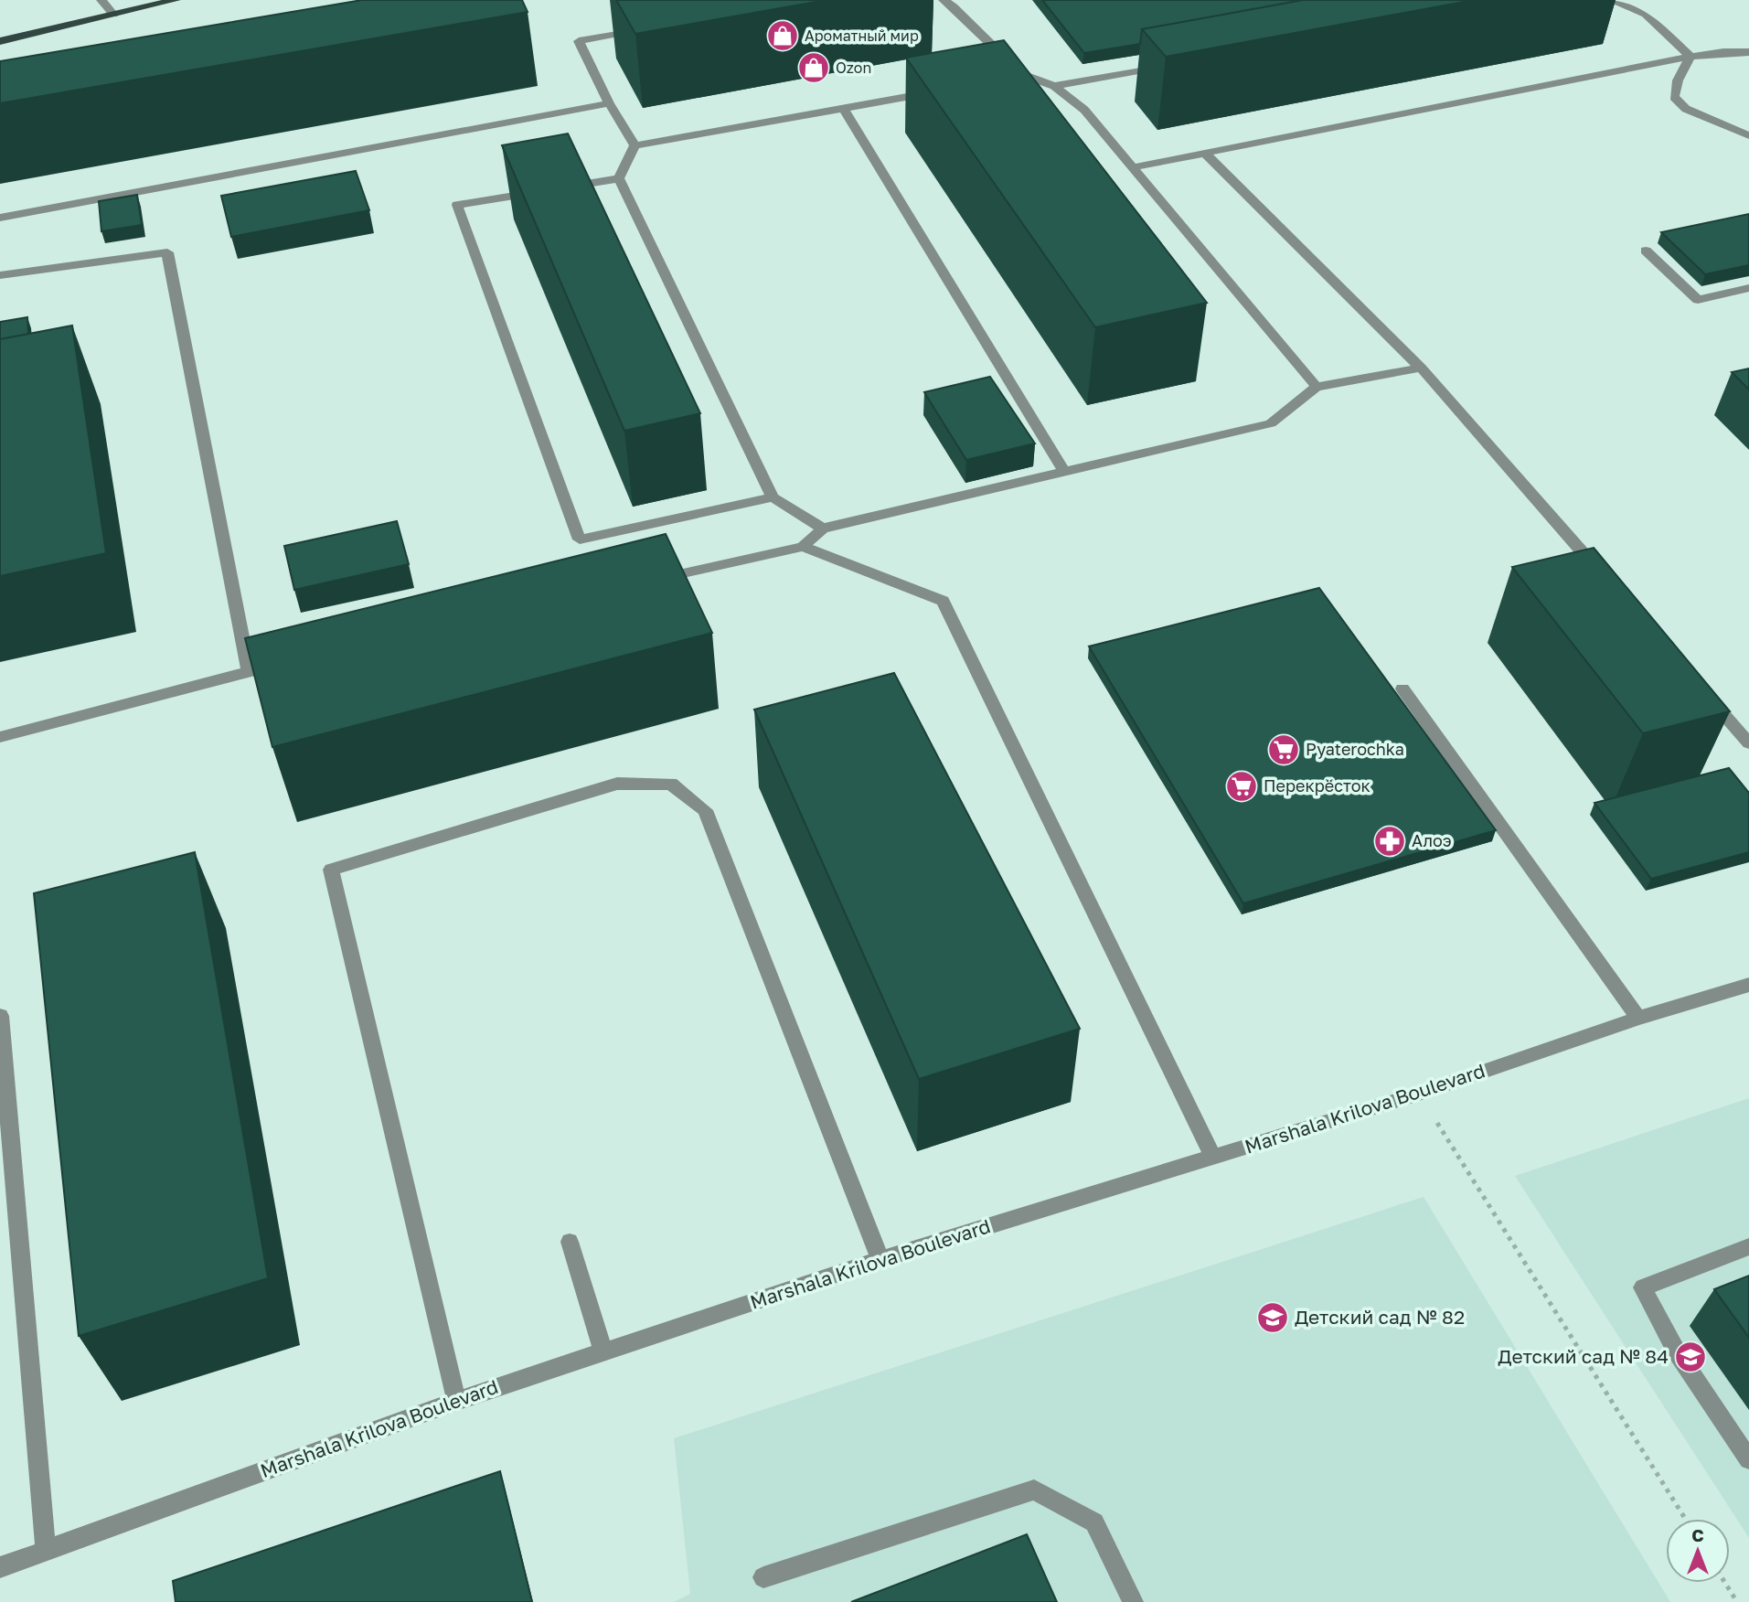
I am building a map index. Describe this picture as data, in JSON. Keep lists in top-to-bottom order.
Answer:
{
  "streets": {
    "street": ["Marshala Krilova Boulevard"]
  },
  "places": {
    "shop": ["Ароматный мир", "Ozon"],
    "supermarket": ["Pyaterochka", "Перекрёсток"],
    "pharmacy": ["Алоэ"],
    "school or university": ["Детский сад № 82", "Детский сад № 84"]
  },
  "north": "top"
}
